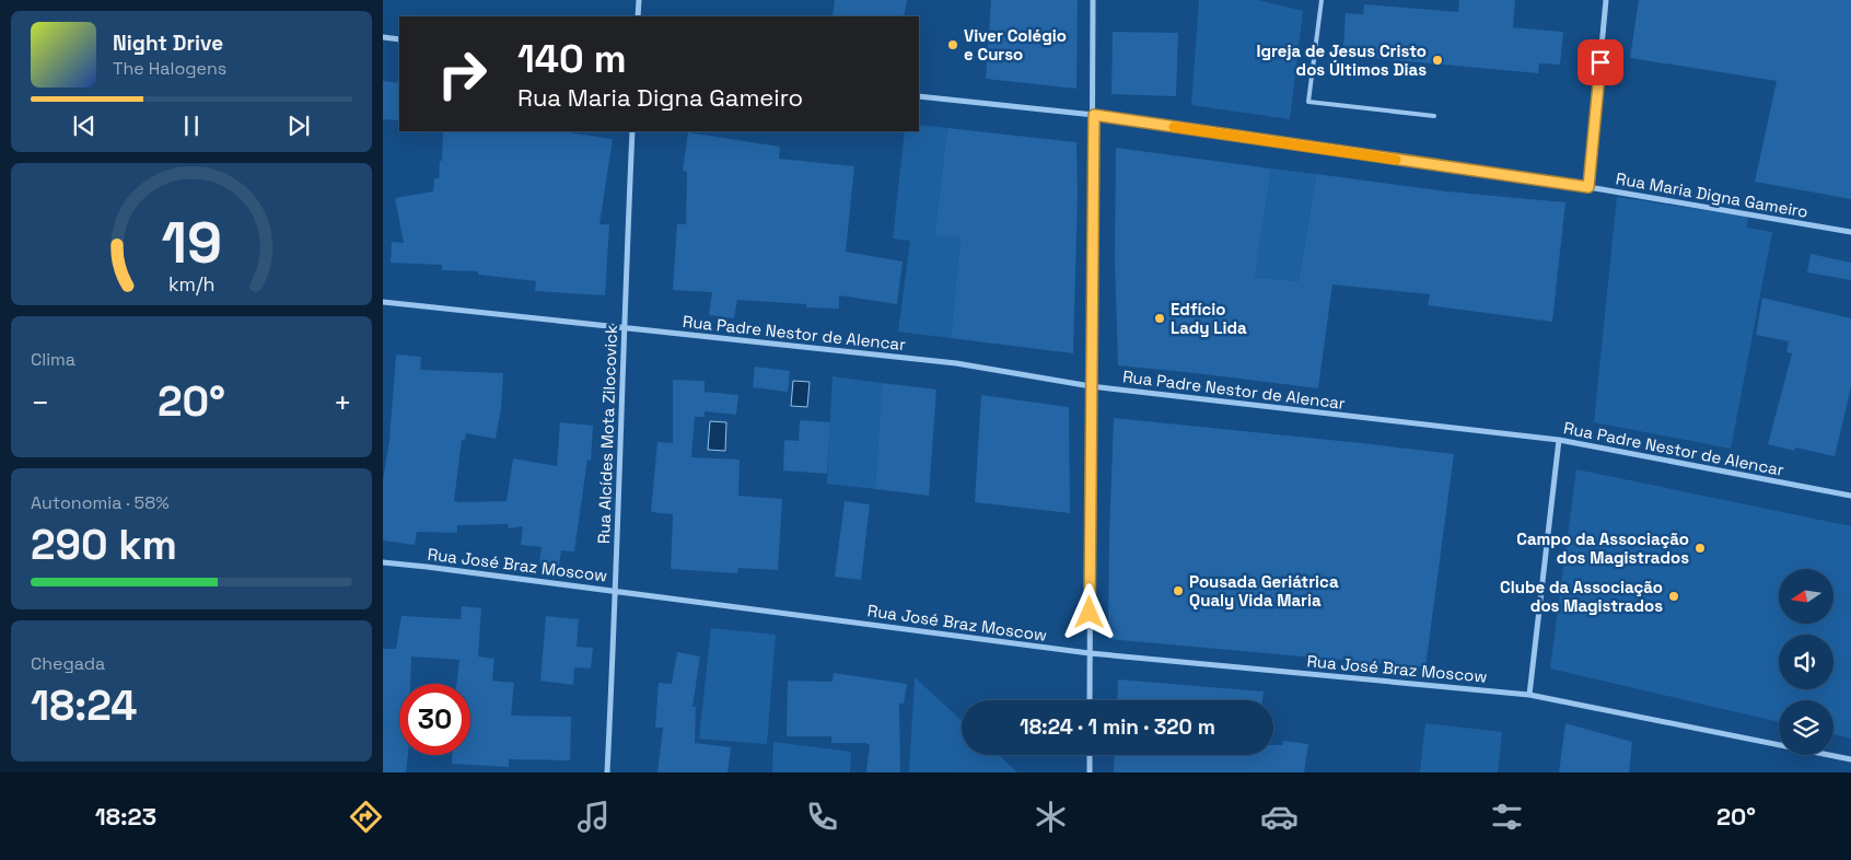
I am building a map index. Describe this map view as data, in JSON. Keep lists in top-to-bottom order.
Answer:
{
  "streets": {
    "street": [
      "Rua Maria Digna Gameiro",
      "Rua Padre Nestor de Alencar",
      "Rua Alcídes Mota Zilocovick",
      "Rua José Braz Moscow"
    ]
  },
  "crossings": [
    ["Rua Padre Nestor de Alencar", "Rua Alcídes Mota Zilocovick"],
    ["Rua Alcídes Mota Zilocovick", "Rua José Braz Moscow"]
  ],
  "places": [
    "Viver Colégio e Curso",
    "Igreja de Jesus Cristo dos Últimos Dias",
    "Edfício Lady Lida",
    "Campo da Associação dos Magistrados",
    "Pousada Geriátrica Qualy Vida Maria",
    "Clube da Associação dos Magistrados"
  ],
  "north": "left",
  "page": {
    "turn": ["140 m", "Rua Maria Digna Gameiro"],
    "song": ["Night Drive", "The Halogens"],
    "tile": [
      "Clima",
      ["Autonomia · 58%", "290 km"],
      ["Chegada", "18:24"]
    ],
    "heat": ["−", "20°", "+"],
    "limit": "30",
    "trip": "18:24 · 1 min · 320 m",
    "tabs": ["18:23", "20°"],
    "gauge": ["19", "km/h"]
  }
}
